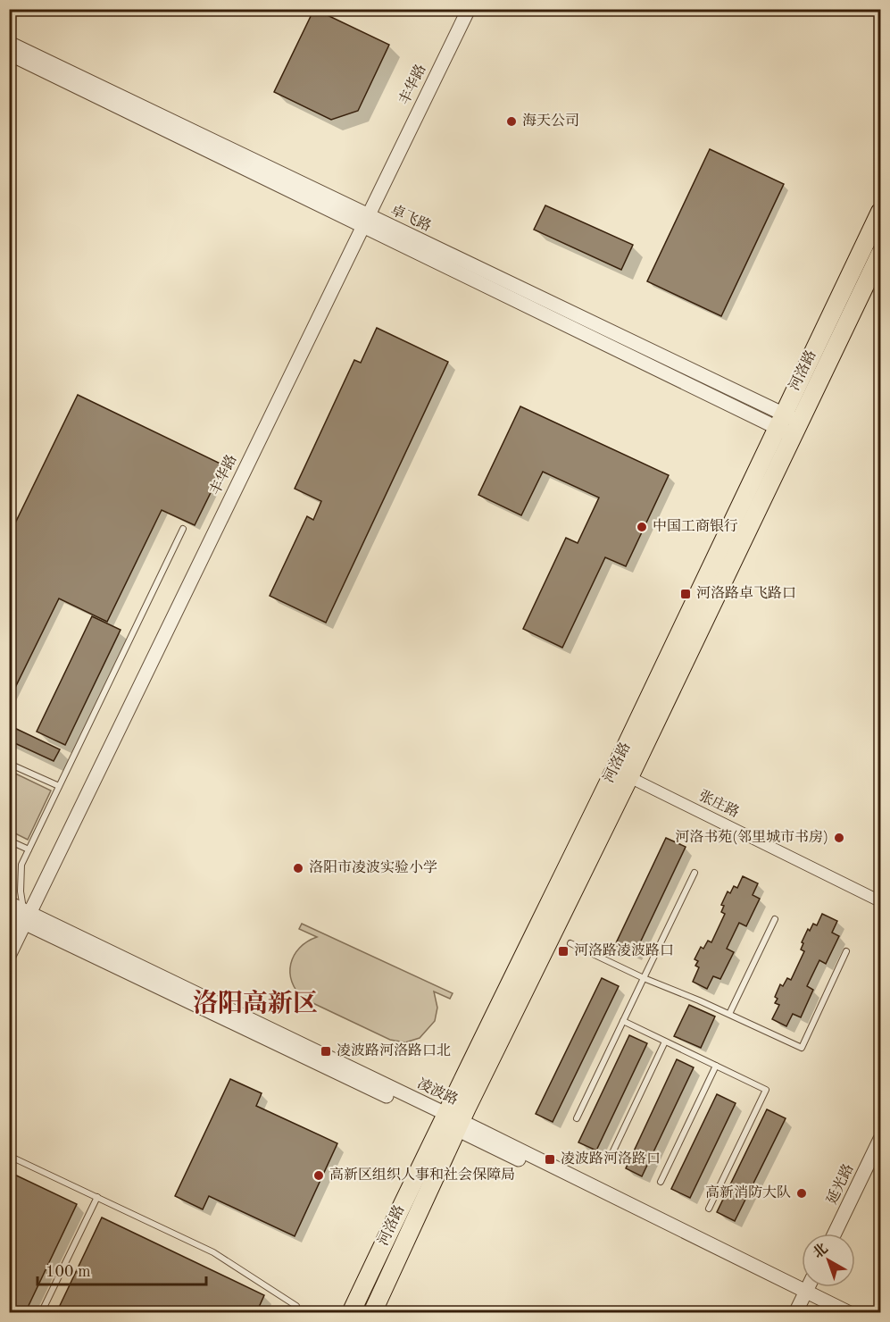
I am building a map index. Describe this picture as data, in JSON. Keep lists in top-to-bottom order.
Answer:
{
  "streets": {
    "main road": ["河洛路"],
    "street": [
      "丰华路",
      "卓飞路",
      "张庄路",
      "凌波路",
      "延光路"
    ]
  },
  "crossings": [
    ["丰华路", "卓飞路"],
    ["丰华路", "凌波路"],
    ["卓飞路", "河洛路"],
    ["河洛路", "张庄路"],
    ["河洛路", "凌波路"]
  ],
  "districts": ["洛阳高新区"],
  "places": {
    "other": [
      "海天公司",
      "中国工商银行",
      "河洛书苑(邻里城市书房)",
      "洛阳市凌波实验小学",
      "高新区组织人事和社会保障局",
      "高新消防大队"
    ],
    "transit": [
      "河洛路卓飞路口",
      "河洛路凌波路口",
      "凌波路河洛路口北",
      "凌波路河洛路口"
    ]
  },
  "scale_bar": "100 m",
  "north": "top left"
}
